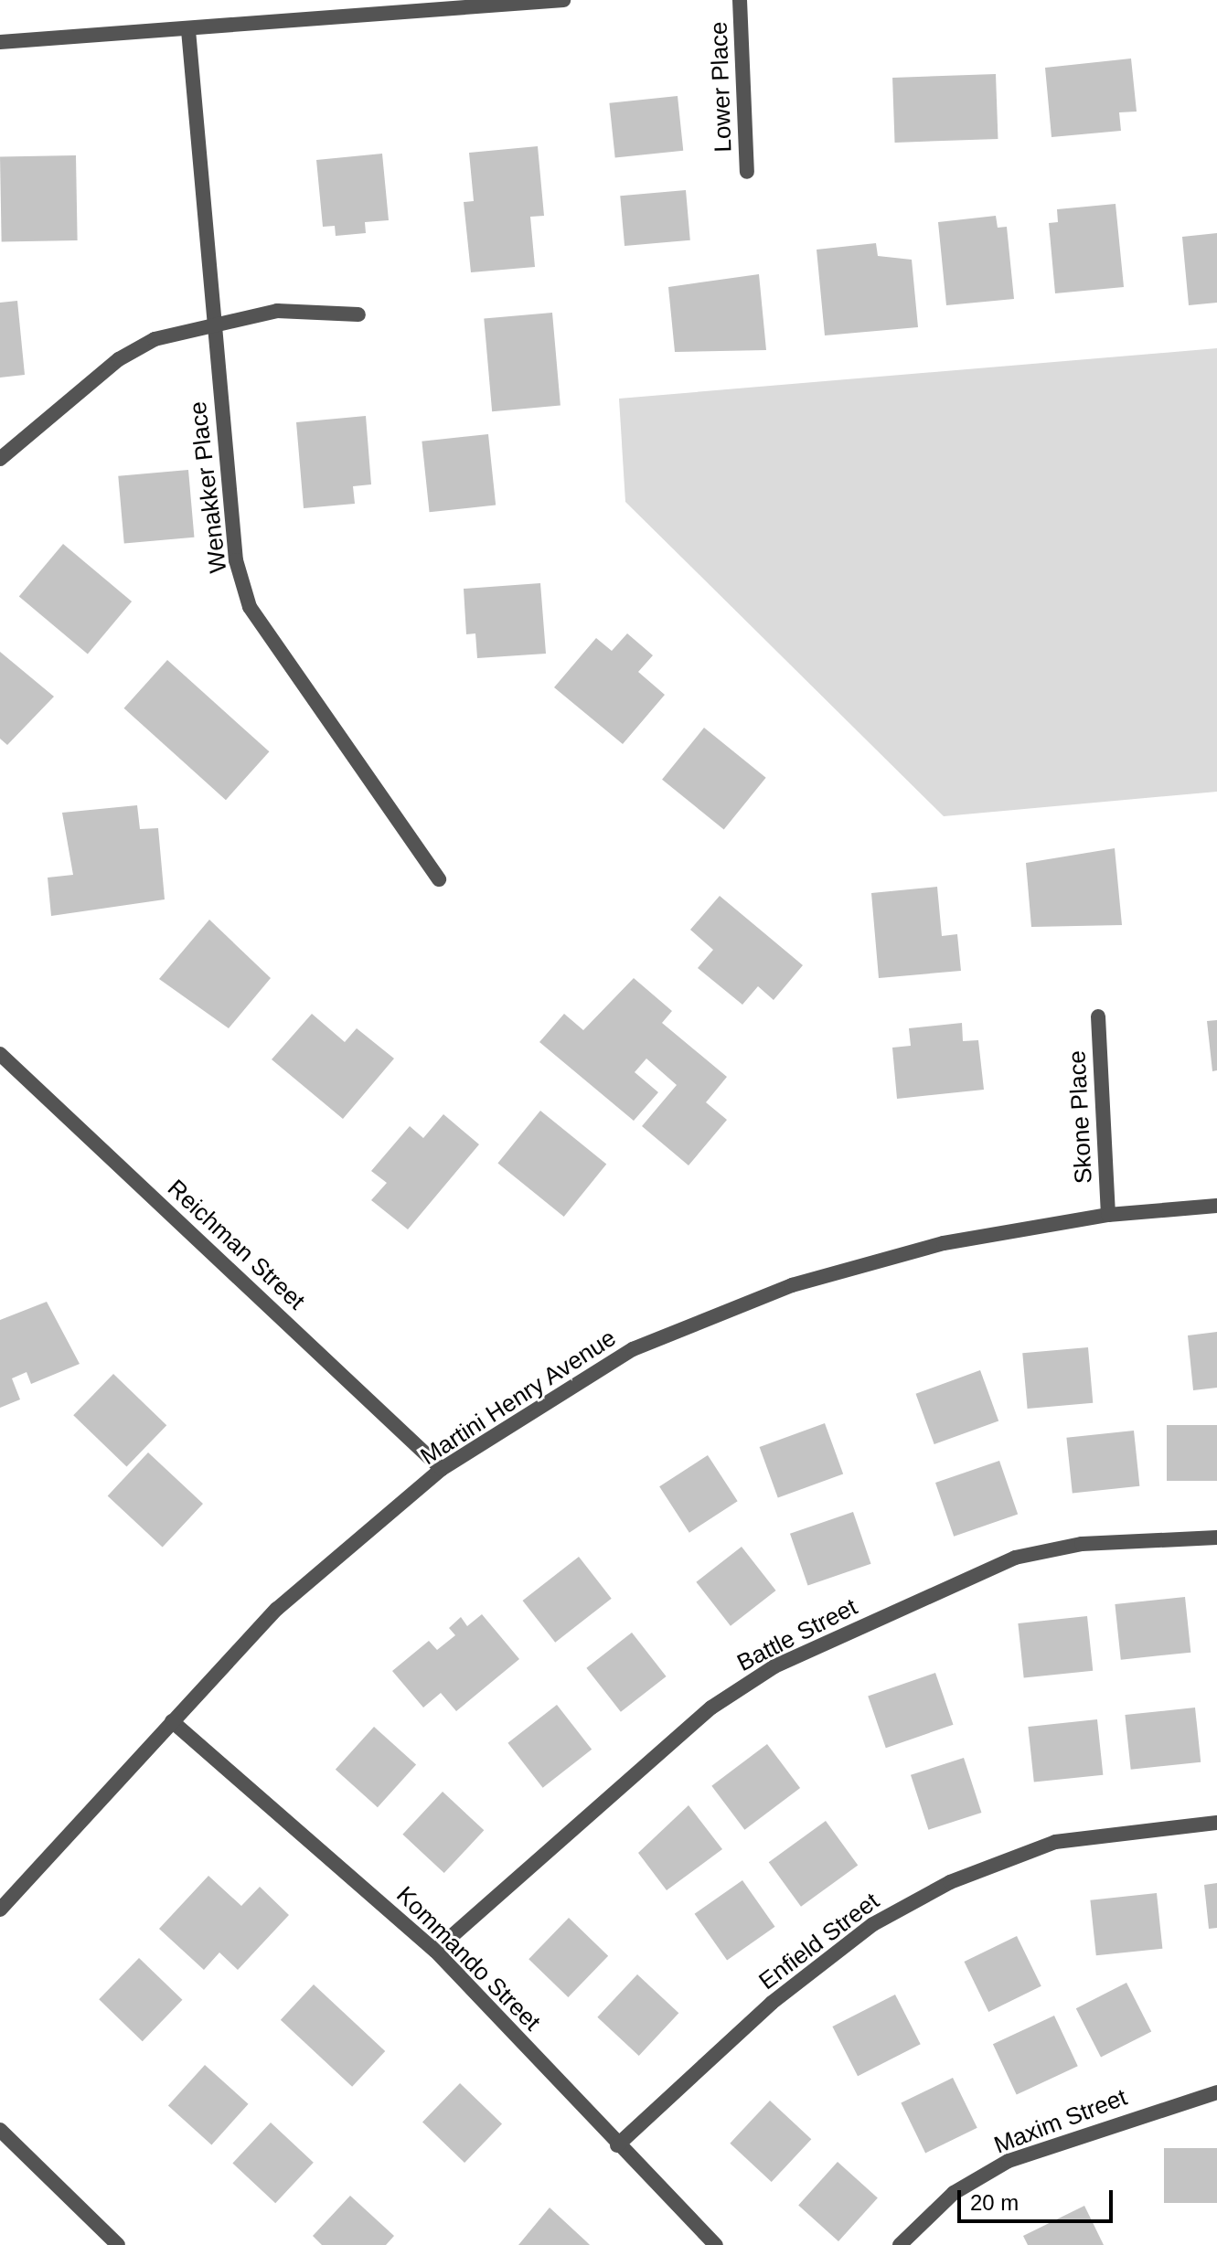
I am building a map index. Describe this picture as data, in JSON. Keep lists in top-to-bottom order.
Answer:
{
  "streets": {
    "street": [
      "Lower Place",
      "Wenakker Place",
      "Skone Place",
      "Reichman Street",
      "Martini Henry Avenue",
      "Battle Street",
      "Enfield Street",
      "Kommando Street",
      "Maxim Street"
    ]
  },
  "crossings": [
    ["Skone Place", "Martini Henry Avenue"],
    ["Reichman Street", "Martini Henry Avenue"],
    ["Martini Henry Avenue", "Kommando Street"],
    ["Battle Street", "Kommando Street"],
    ["Enfield Street", "Kommando Street"]
  ],
  "scale_bar": "20 m"
}
